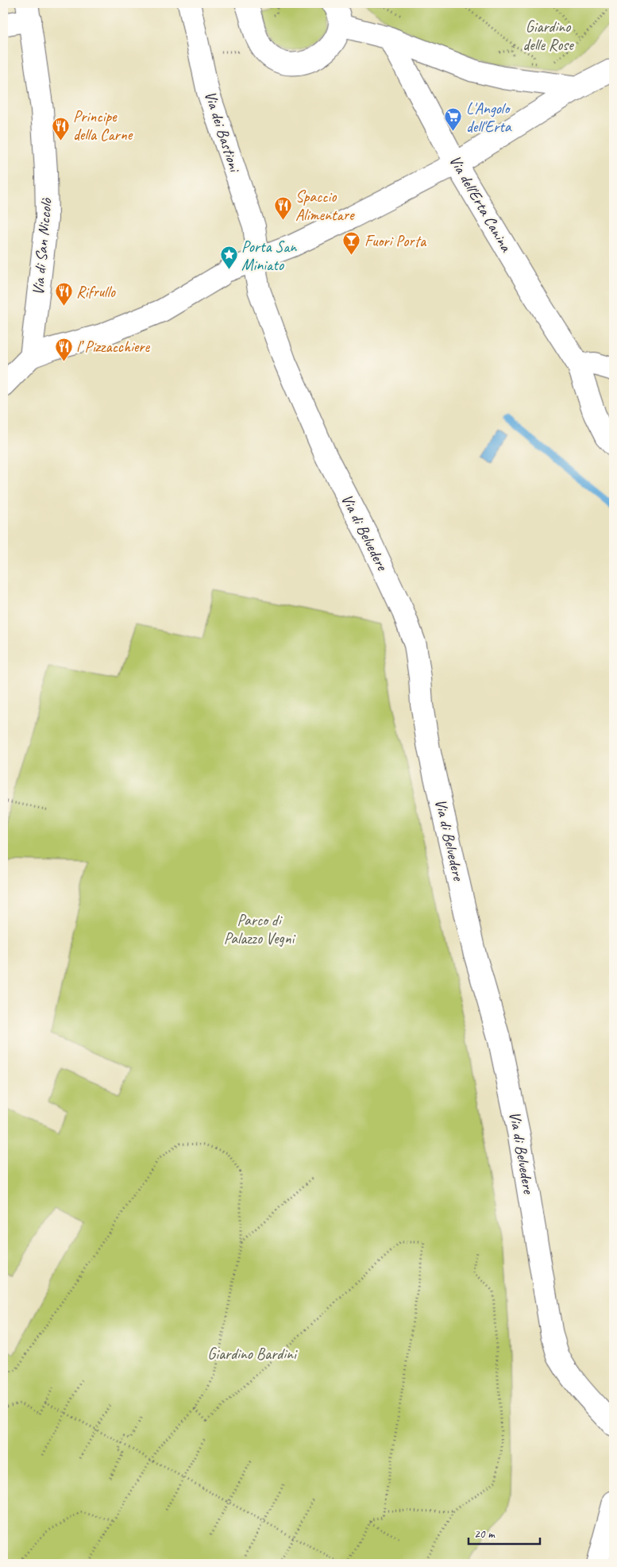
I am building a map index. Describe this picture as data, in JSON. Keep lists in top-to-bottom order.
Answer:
{
  "streets": {
    "street": [
      "Via dei Bastioni",
      "Via dell'Erta Canina",
      "Via di San Niccolò",
      "Via di Belvedere"
    ]
  },
  "crossings": [
    ["Via dei Bastioni", "Via di Belvedere"]
  ],
  "parks": ["Giardino delle Rose", "Parco di Palazzo Vegni", "Giardino Bardini"],
  "places": {
    "supermarket": ["L'Angolo dell'Erta"],
    "restaurant": [
      "Principe della Carne",
      "Spaccio Alimentare",
      "Rifrullo",
      "l’ Pizzacchiere"
    ],
    "bar": ["Fuori Porta"],
    "place": ["Porta San Miniato"]
  },
  "scale_bar": "20 m"
}
